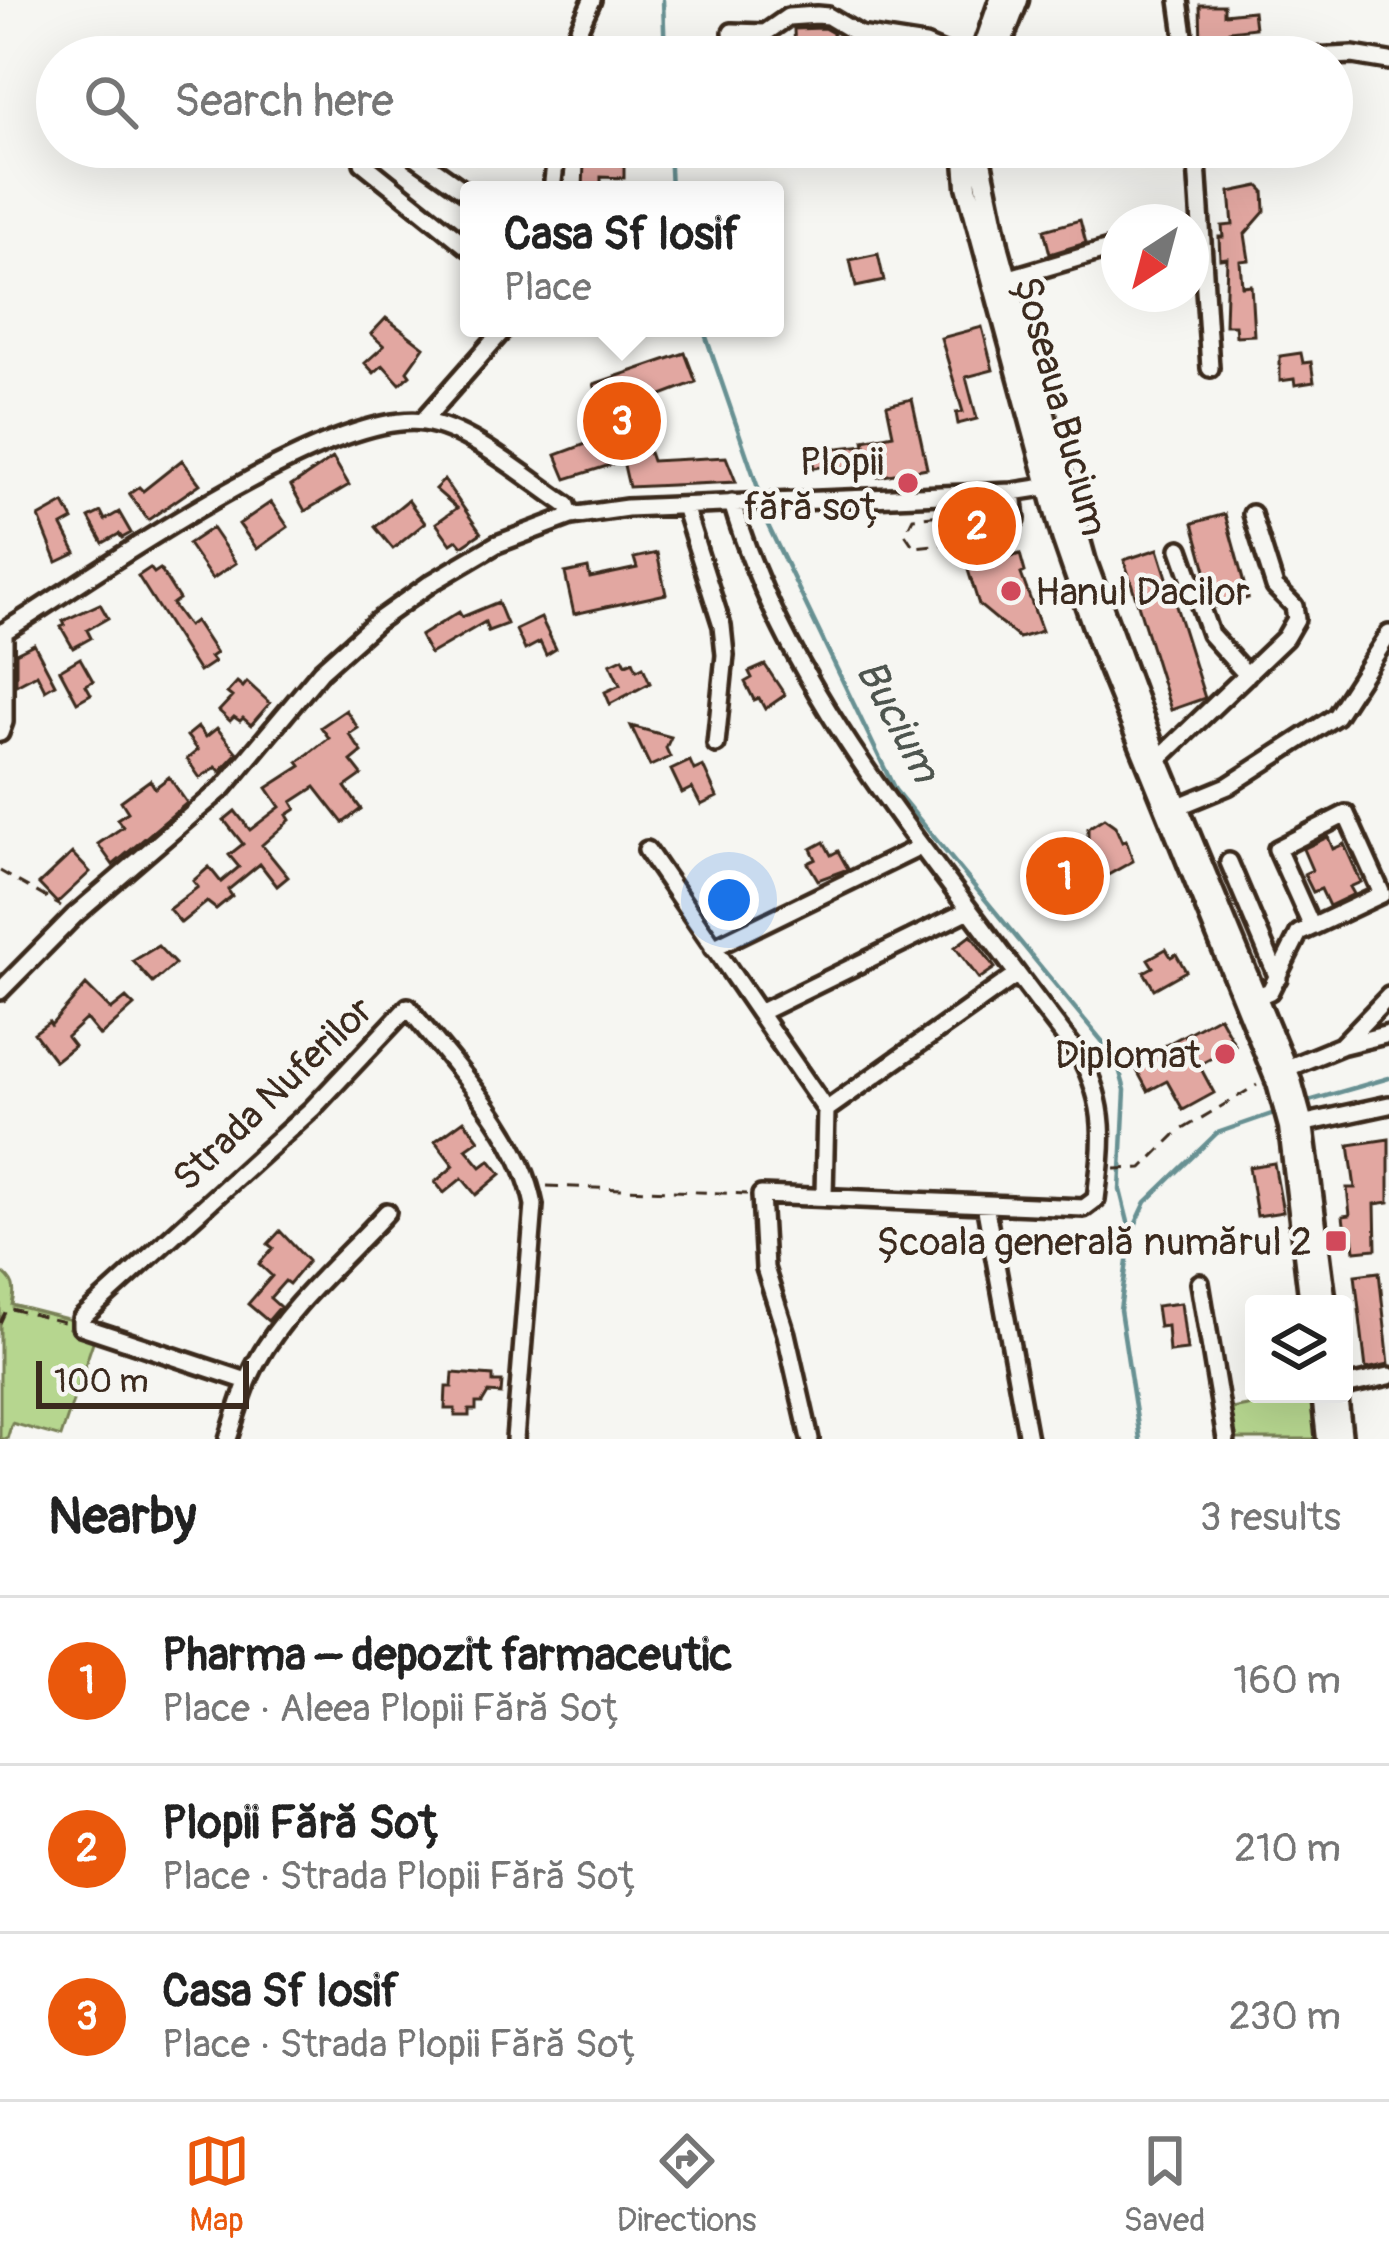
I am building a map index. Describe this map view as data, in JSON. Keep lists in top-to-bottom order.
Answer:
{
  "streets": {
    "main road": ["Șoseaua Bucium"],
    "street": ["Strada Nuferilor"]
  },
  "water": ["Bucium"],
  "places": {
    "other": ["Plopii fără soț", "Hanul Dacilor", "Diplomat"],
    "transit": ["Școala generală numărul 2"]
  },
  "scale_bar": "100 m",
  "north": "bottom left",
  "page": {
    "search": "Search here",
    "popup": ["Casa Sf Iosif", "Place"],
    "pins": ["3", "2", "1"],
    "scale": "100 m",
    "heading": ["Nearby", "3 results"],
    "list": [
      {
        "mark": "1",
        "name": "Pharma – depozit farmaceutic",
        "note": "Place · Aleea Plopii Fără Soț",
        "value": "160 m"
      },
      {
        "mark": "2",
        "name": "Plopii Fără Soț",
        "note": "Place · Strada Plopii Fără Soț",
        "value": "210 m"
      },
      {
        "mark": "3",
        "name": "Casa Sf Iosif",
        "note": "Place · Strada Plopii Fără Soț",
        "value": "230 m"
      }
    ],
    "nav": ["Map", "Directions", "Saved"]
  }
}
